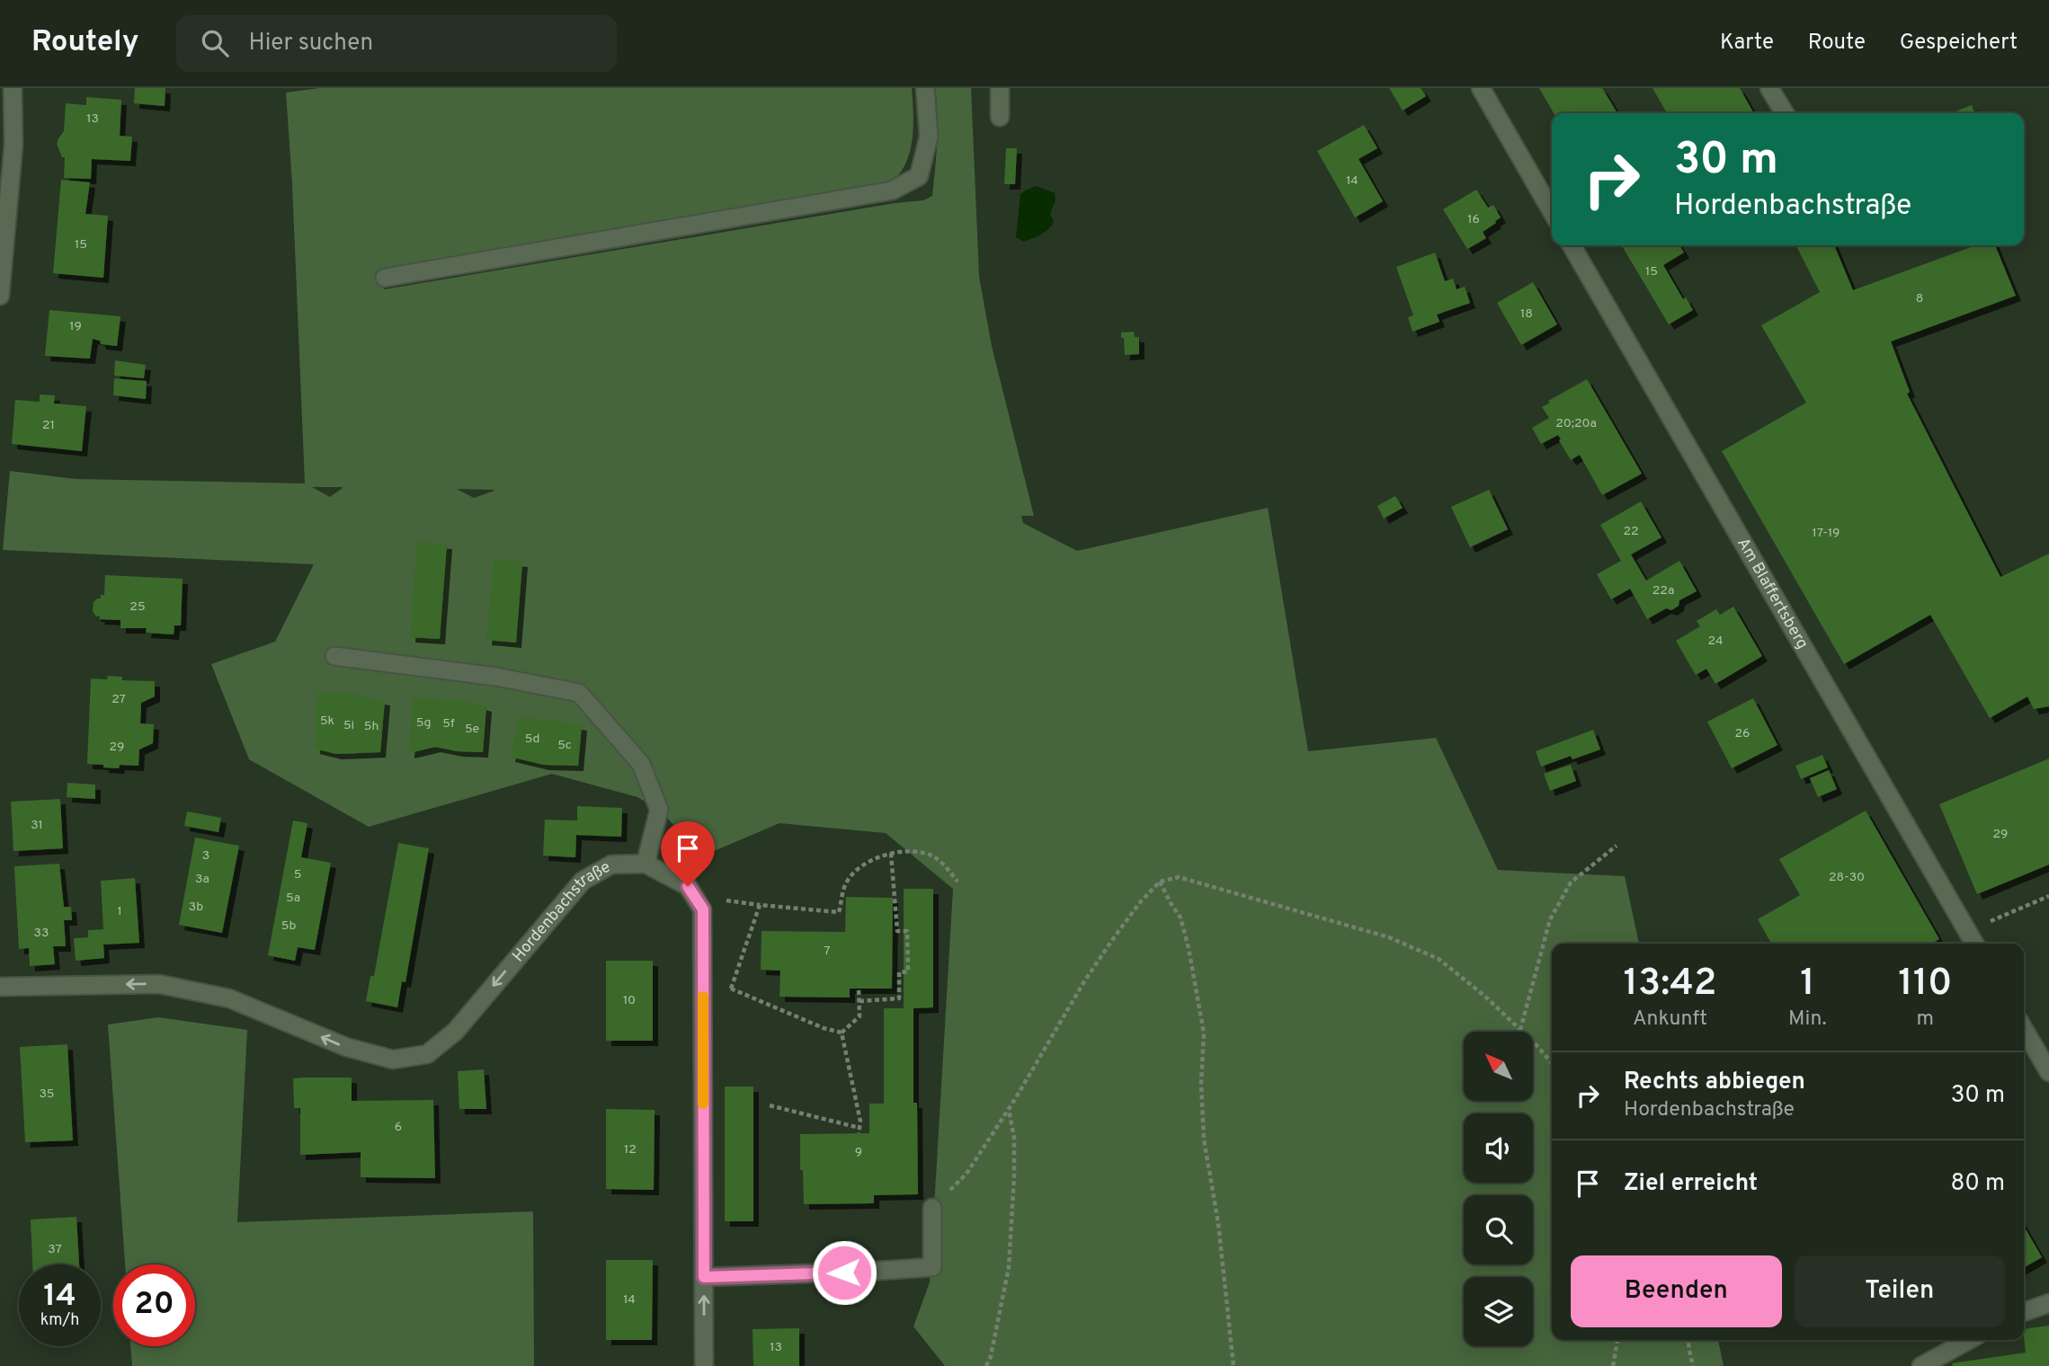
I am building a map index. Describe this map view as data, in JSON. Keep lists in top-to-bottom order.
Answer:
{
  "streets": {
    "street": ["Am Blaffertsberg", "Hordenbachstraße"]
  },
  "house_numbers": [
    "13",
    "14",
    "16",
    "15",
    "15",
    "8",
    "18",
    "19",
    "20;20a",
    "21",
    "22",
    "17-19",
    "22a",
    "25",
    "24",
    "27",
    "5k",
    "5g",
    "5f",
    "5i",
    "5h",
    "5e",
    "26",
    "5d",
    "5c",
    "29",
    "31",
    "29",
    "3",
    "5",
    "28-30",
    "3a",
    "5a",
    "3b",
    "1",
    "5b",
    "33",
    "7",
    "10",
    "35",
    "6",
    "12",
    "9",
    "37",
    "14",
    "13"
  ],
  "north": "top left",
  "page": {
    "header": "Routely",
    "search": "Hier suchen",
    "nav": ["Karte", "Route", "Gespeichert"],
    "turn": ["30 m", "Hordenbachstraße"],
    "eta": [
      "13:42",
      "Ankunft",
      "1",
      "Min.",
      "110",
      "m"
    ],
    "list": [
      {
        "name": "Rechts abbiegen",
        "note": "Hordenbachstraße",
        "value": "30 m"
      },
      {
        "name": "Ziel erreicht",
        "value": "80 m"
      }
    ],
    "buttons": ["Beenden", "Teilen"],
    "speed": "14 km/h",
    "limit": "20"
  }
}
